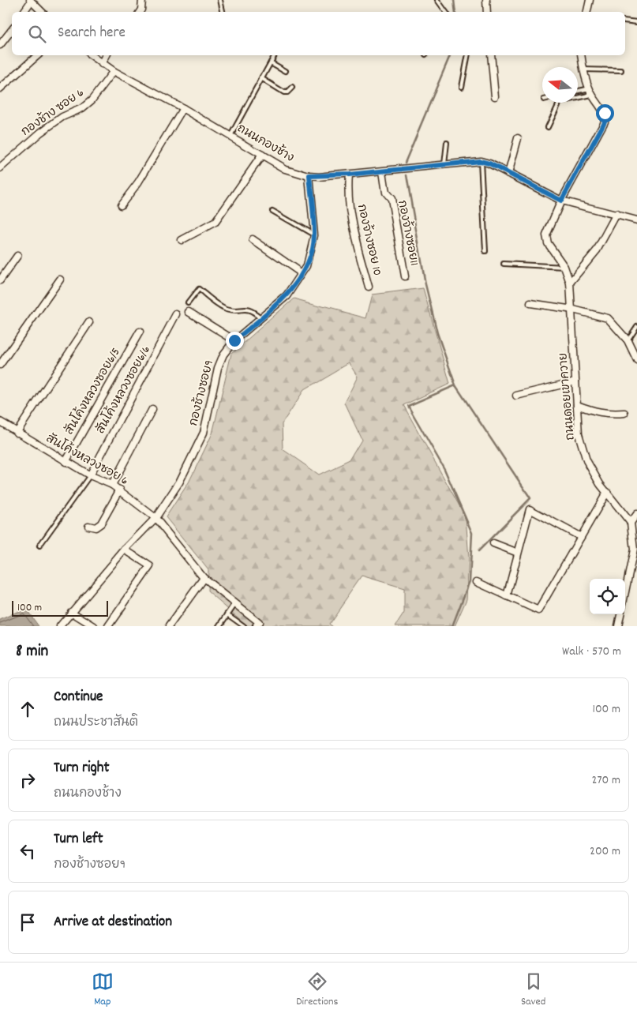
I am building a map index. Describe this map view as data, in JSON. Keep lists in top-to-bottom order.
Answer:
{
  "streets": {
    "street": [
      "กองช้าง ซอย 6",
      "ถนนกองช้าง",
      "กองจ้างซอย11",
      "กองจ้างซอย 10",
      "สันโค้งหลวงซอย6/6",
      "สันโค้งหลวงซอย6/5",
      "กองช้างซอย9",
      "ถนนดอยเขาควาย",
      "สันโค้งหลวงซอย 6"
    ]
  },
  "crossings": [
    ["กองช้าง ซอย 6", "ถนนกองช้าง"],
    ["ถนนกองช้าง", "กองจ้างซอย11"],
    ["ถนนกองช้าง", "กองจ้างซอย 10"],
    ["ถนนกองช้าง", "กองช้างซอย9"],
    ["ถนนกองช้าง", "ถนนดอยเขาควาย"],
    ["สันโค้งหลวงซอย6/6", "สันโค้งหลวงซอย 6"],
    ["สันโค้งหลวงซอย6/5", "สันโค้งหลวงซอย 6"],
    ["กองช้างซอย9", "สันโค้งหลวงซอย 6"]
  ],
  "scale_bar": "100 m",
  "north": "left",
  "page": {
    "search": "Search here",
    "scale": "100 m",
    "heading": ["8 min", "Walk · 570 m"],
    "list": [
      ["Continue", "ถนนประชาสันติ", "100 m"],
      ["Turn right", "ถนนกองช้าง", "270 m"],
      ["Turn left", "กองช้างซอย9", "200 m"],
      "Arrive at destination"
    ],
    "nav": ["Map", "Directions", "Saved"]
  }
}
